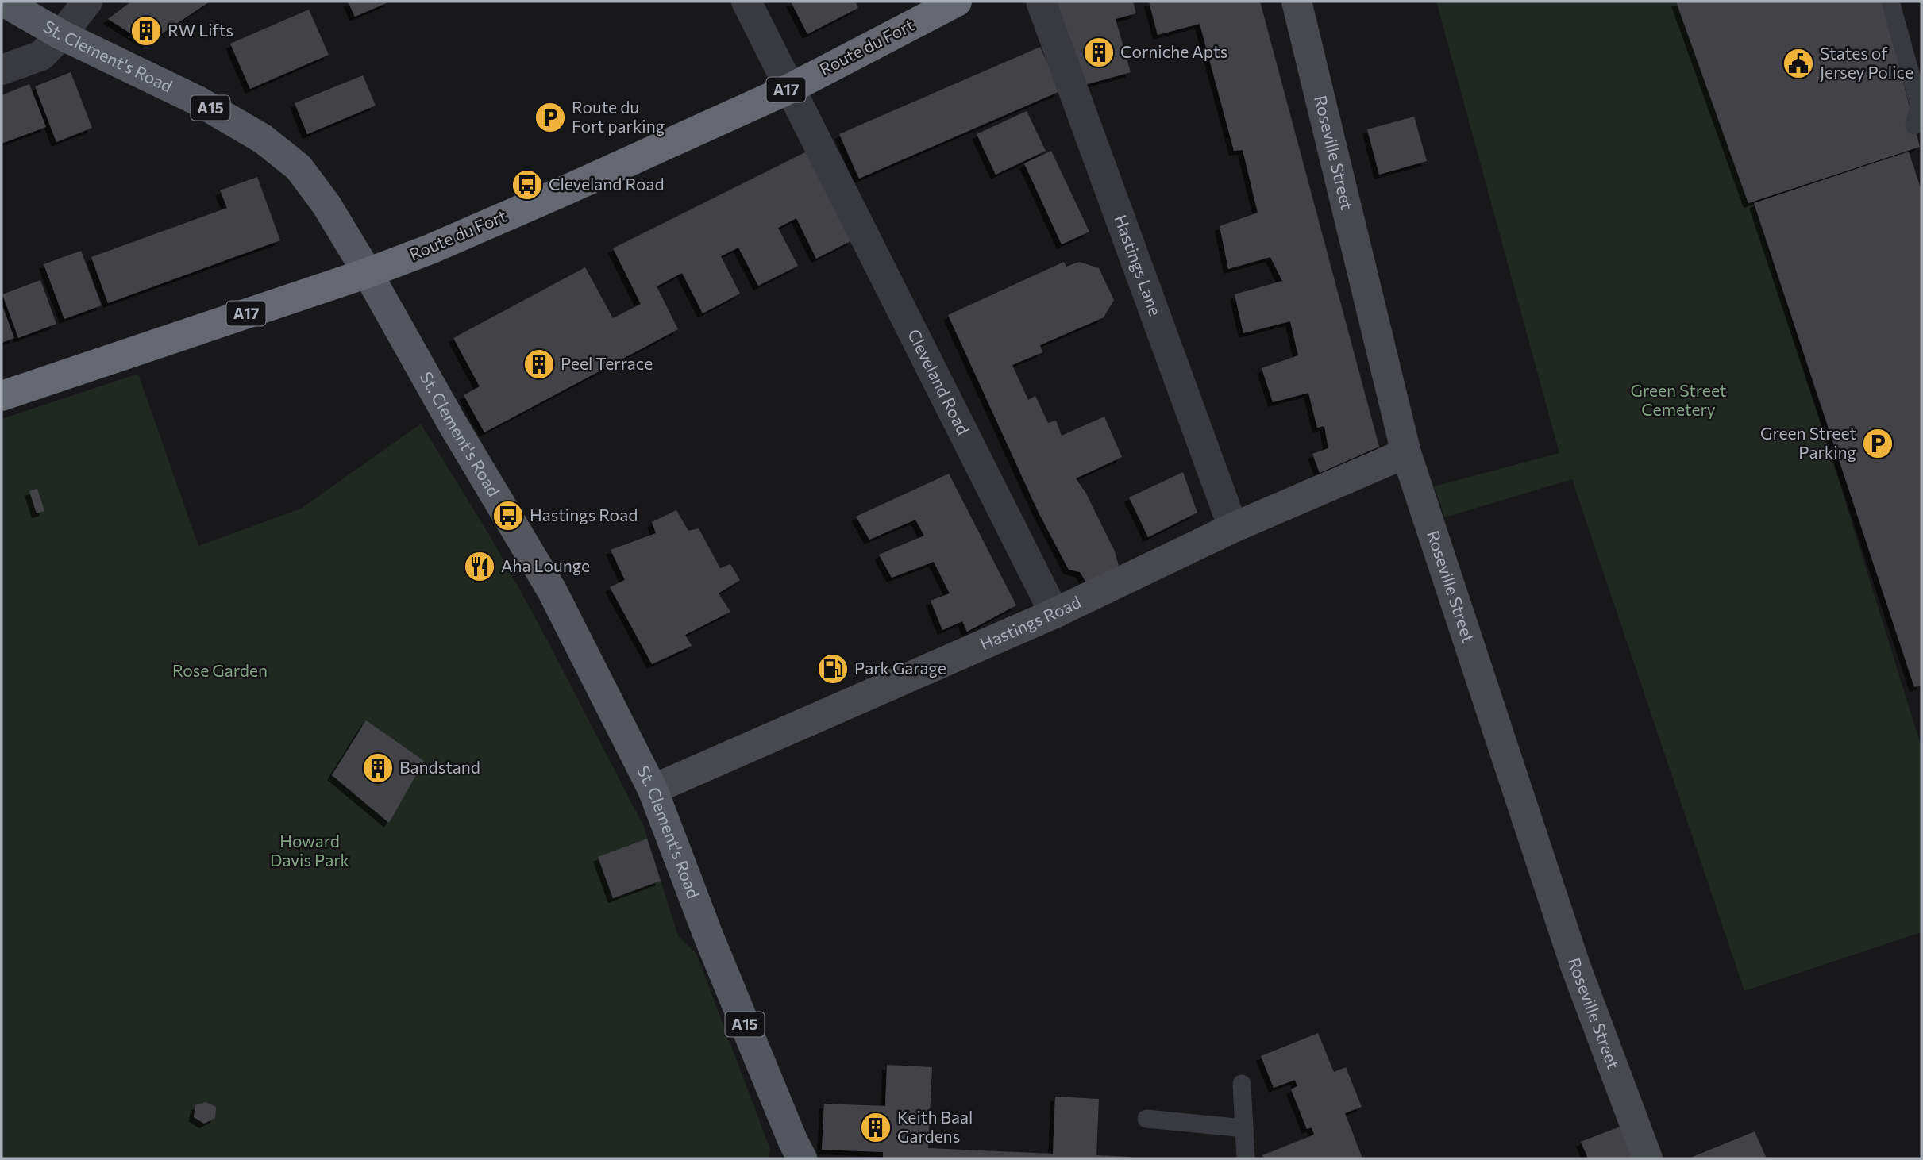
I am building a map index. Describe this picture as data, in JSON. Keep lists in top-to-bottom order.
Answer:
{
  "streets": {
    "highway": ["Route du Fort", "A17"],
    "main road": [
      "St. Clement's Road",
      "A15",
      "Roseville Street",
      "Hastings Road"
    ],
    "street": ["Hastings Lane", "Cleveland Road"]
  },
  "crossings": [
    ["Route du Fort", "St. Clement's Road"],
    ["Route du Fort", "Cleveland Road"],
    ["St. Clement's Road", "Hastings Road"],
    ["Roseville Street", "Hastings Road"],
    ["Hastings Lane", "Hastings Road"],
    ["Cleveland Road", "Hastings Road"]
  ],
  "parks": ["Green Street Cemetery", "Rose Garden", "Howard Davis Park"],
  "places": {
    "building": [
      "RW Lifts",
      "Corniche Apts",
      "Peel Terrace",
      "Bandstand",
      "Keith Baal Gardens"
    ],
    "public building": ["States of Jersey Police"],
    "parking": ["Route du Fort parking", "Green Street Parking"],
    "bus stop": ["Cleveland Road", "Hastings Road"],
    "restaurant": ["Aha Lounge"],
    "fuel station": ["Park Garage"]
  }
}
